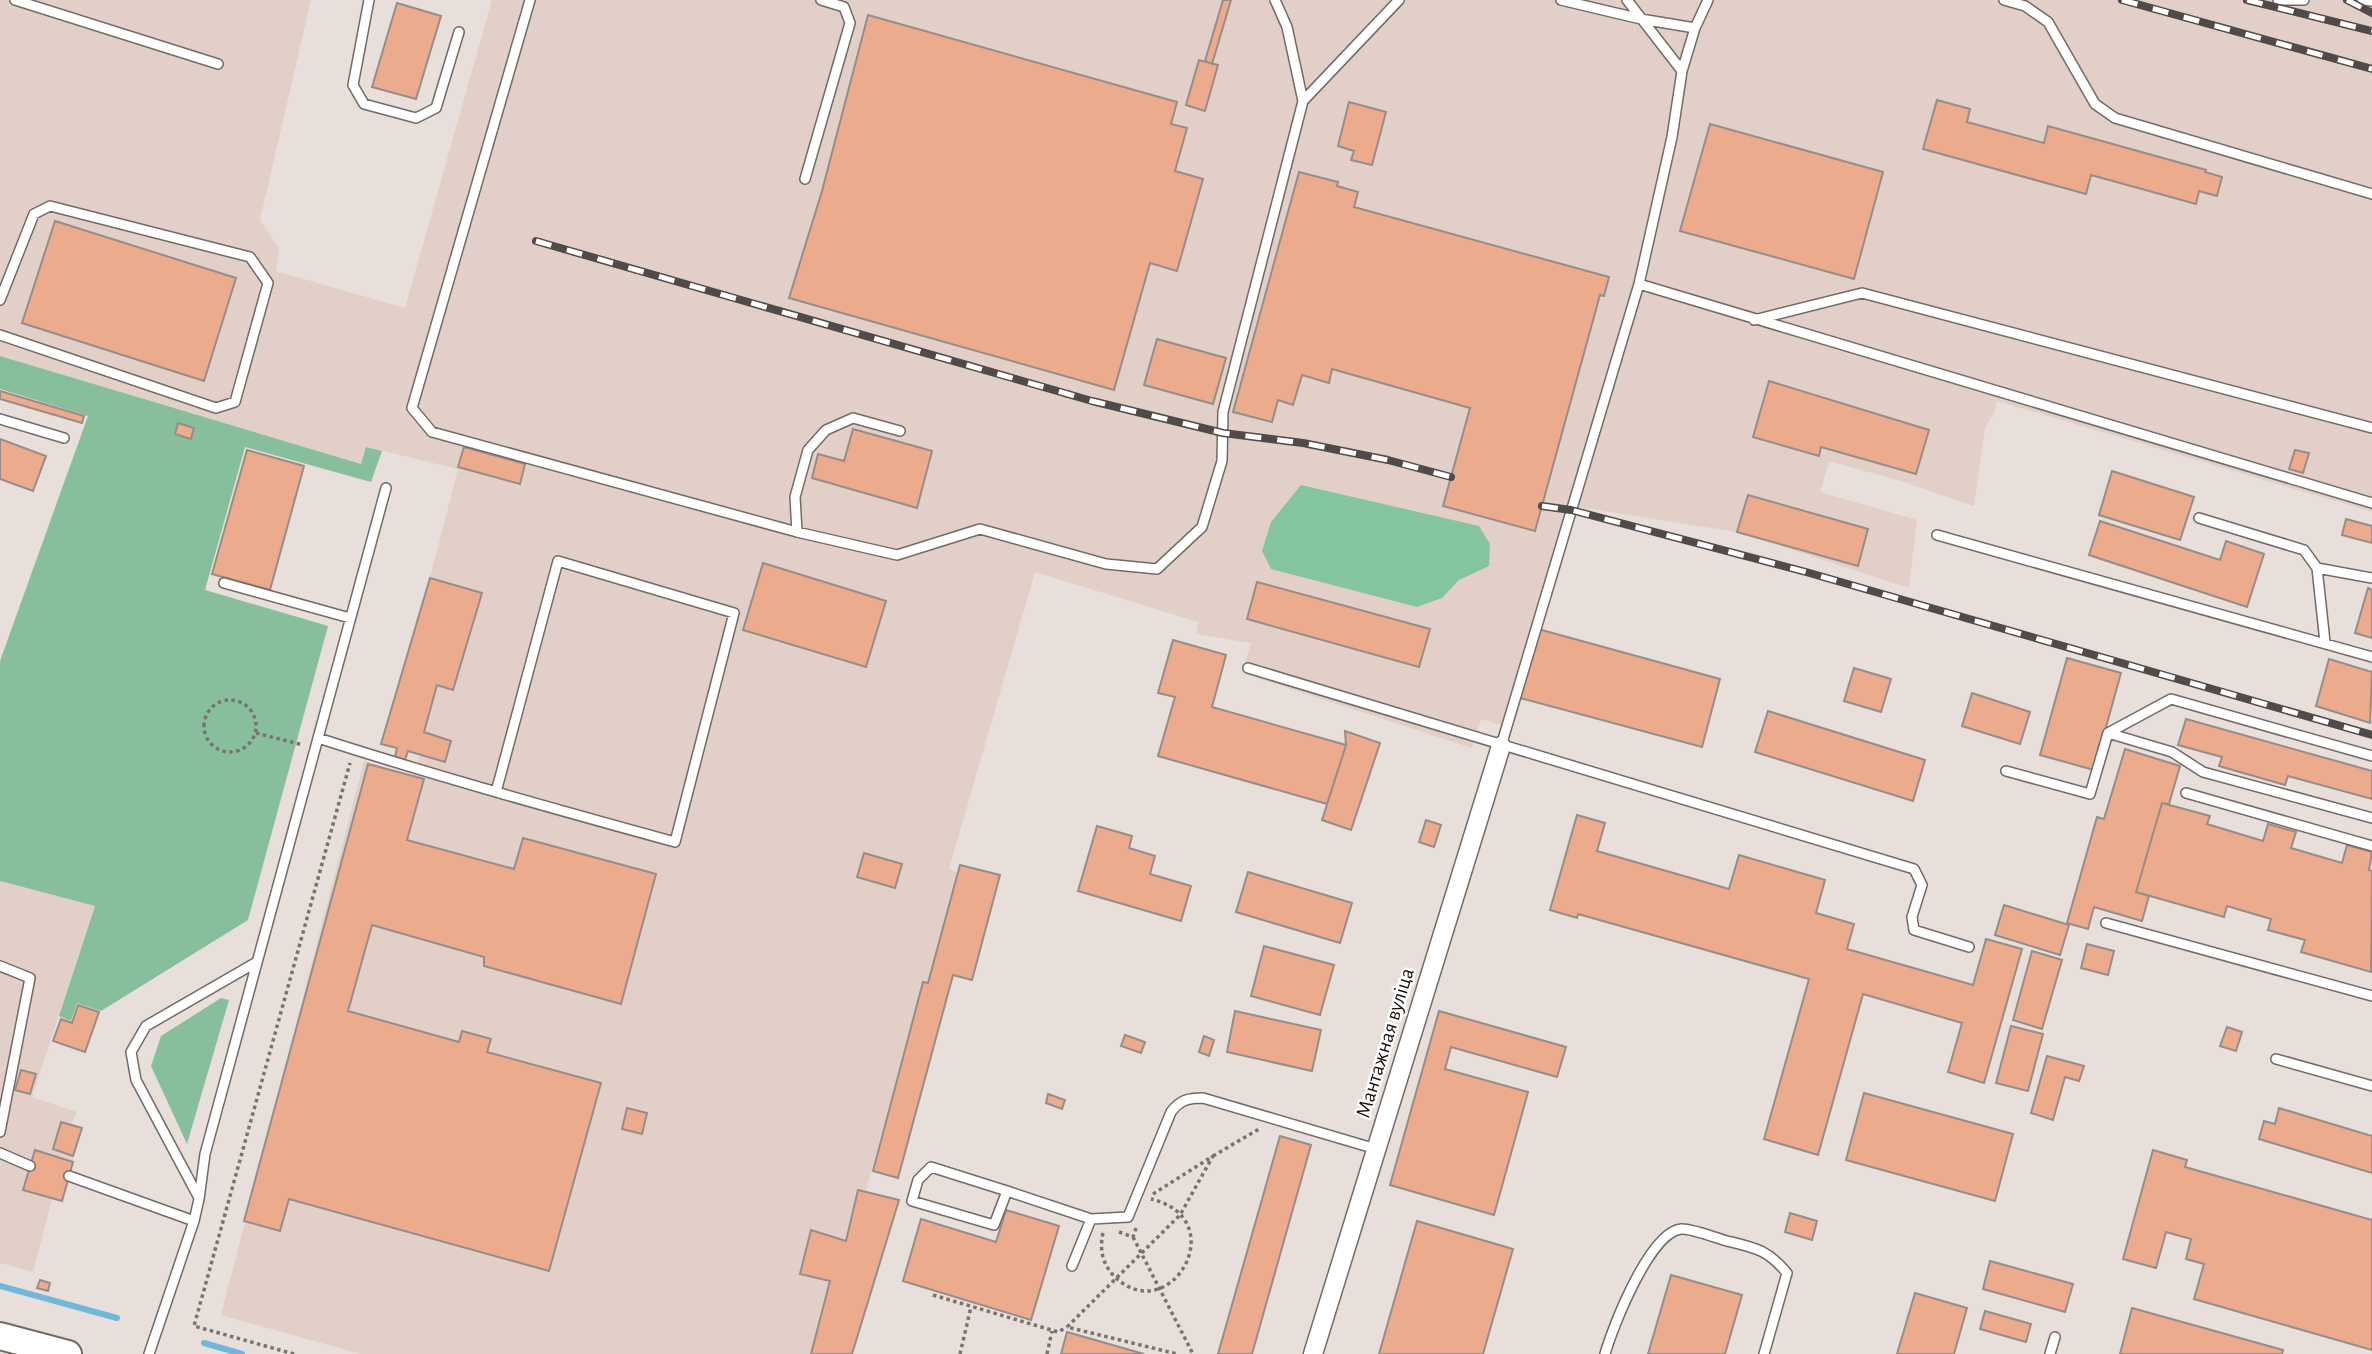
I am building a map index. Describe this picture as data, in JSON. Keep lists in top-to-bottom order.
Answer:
{
  "streets": {
    "street": ["Мантажная вуліца"]
  }
}
